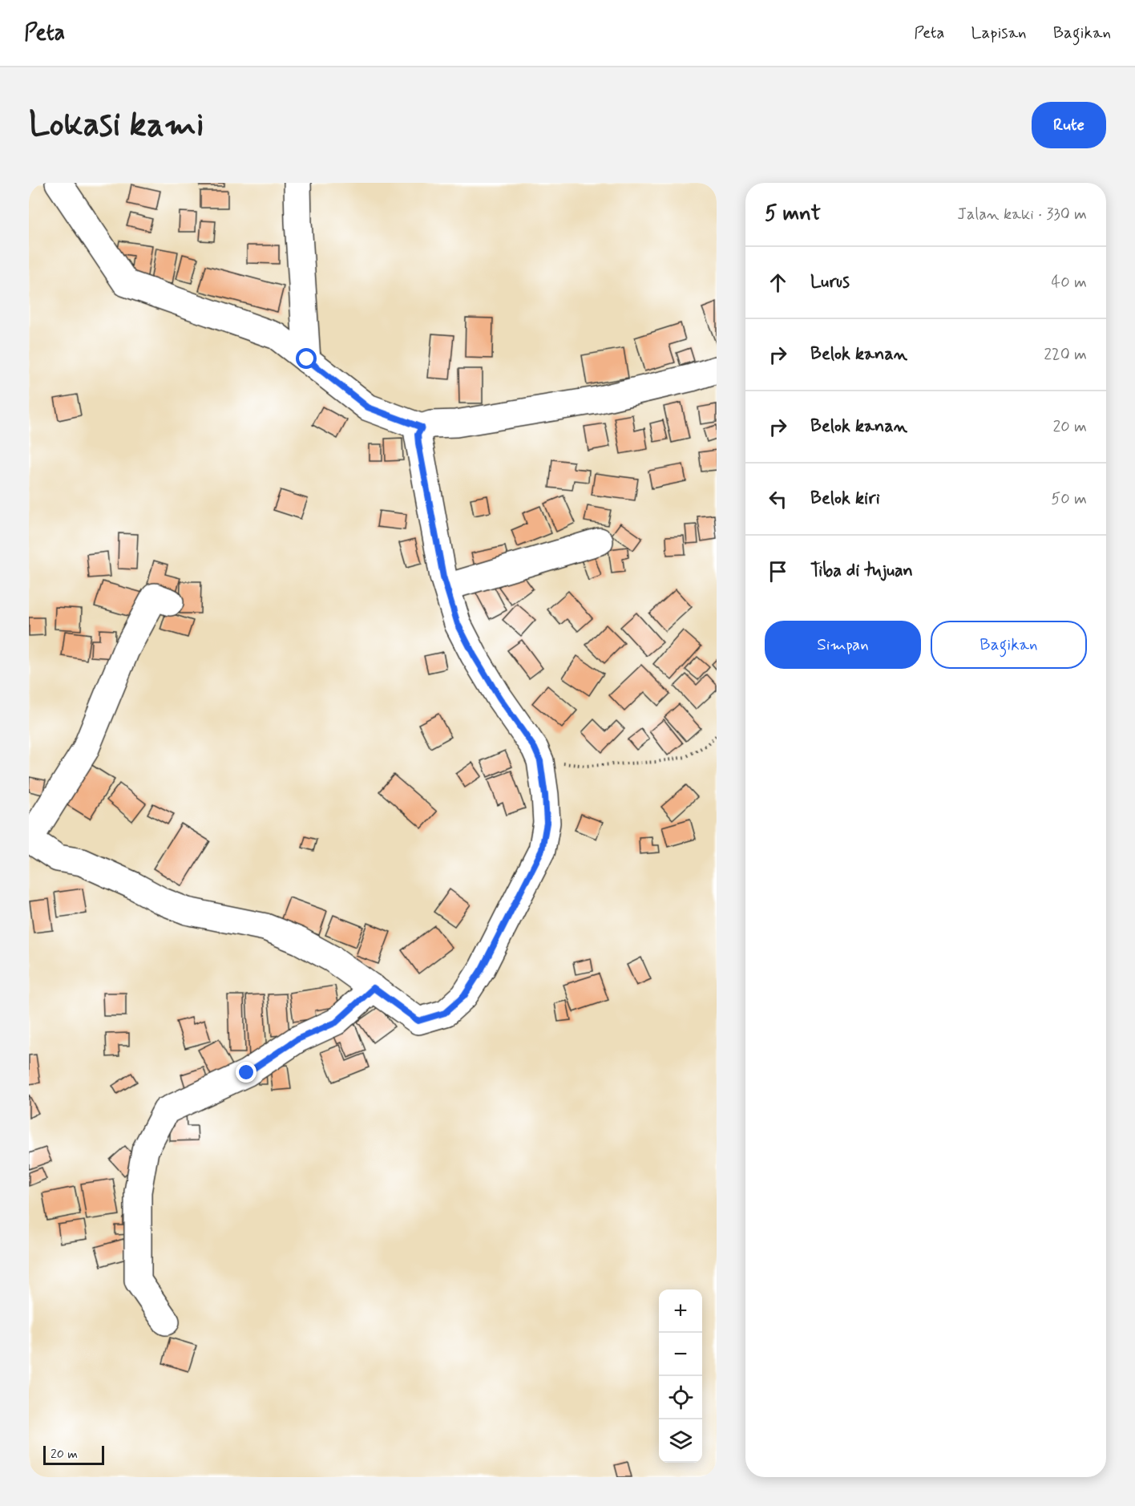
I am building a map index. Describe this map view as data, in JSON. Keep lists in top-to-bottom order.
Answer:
{
  "scale_bar": "20 m",
  "page": {
    "header": "Peta",
    "nav": ["Peta", "Lapisan", "Bagikan"],
    "buttons": [
      "Rute",
      ["Simpan", "Bagikan"]
    ],
    "title": "Lokasi kami",
    "heading": ["5 mnt", "Jalan kaki · 330 m"],
    "list": [
      ["Lurus", "40 m"],
      ["Belok kanan", "220 m"],
      ["Belok kanan", "20 m"],
      ["Belok kiri", "50 m"],
      "Tiba di tujuan"
    ],
    "map_buttons": ["+", "−"],
    "scale": "20 m"
  }
}
